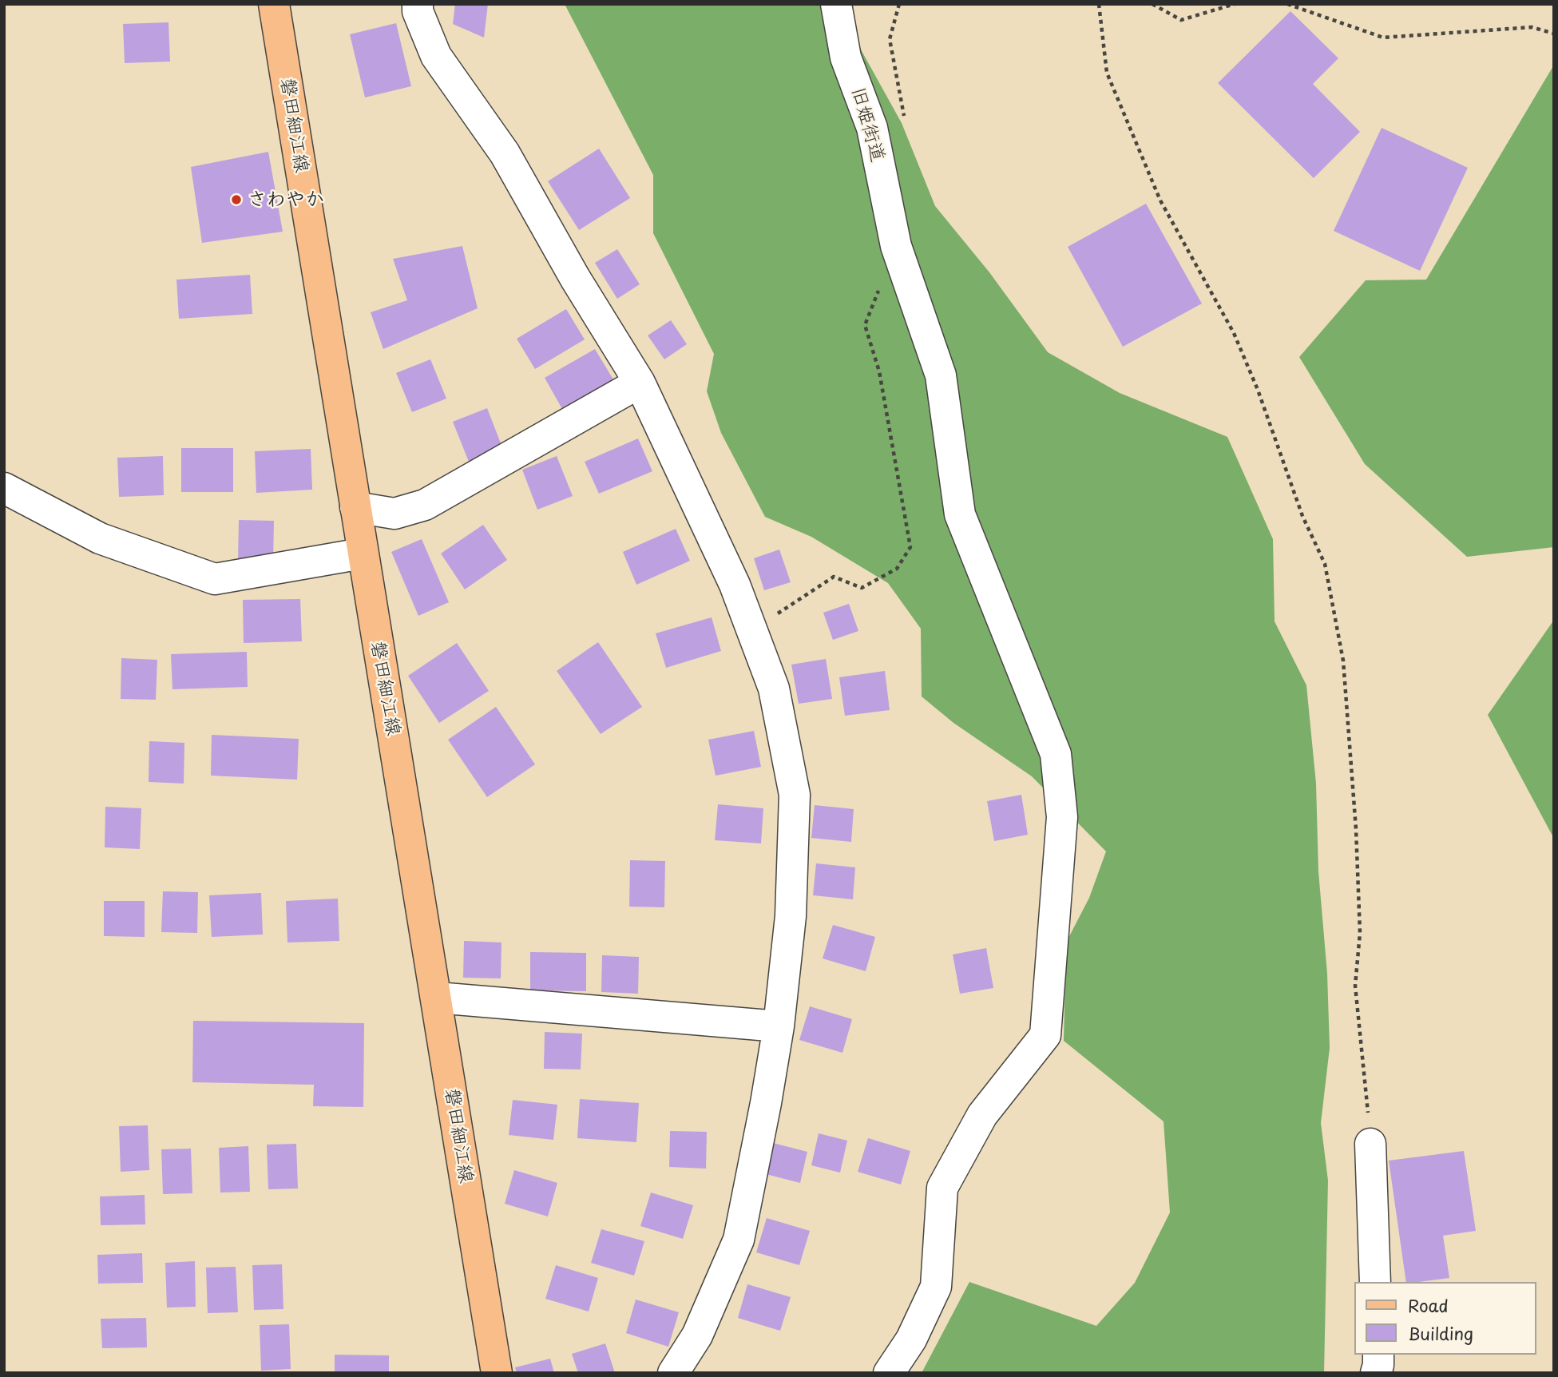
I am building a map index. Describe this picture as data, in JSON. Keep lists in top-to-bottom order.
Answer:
{
  "streets": {
    "main road": ["磐田細江線"],
    "street": ["旧姫街道"]
  },
  "places": ["さわやか"],
  "legend": ["Road", "Building"]
}
